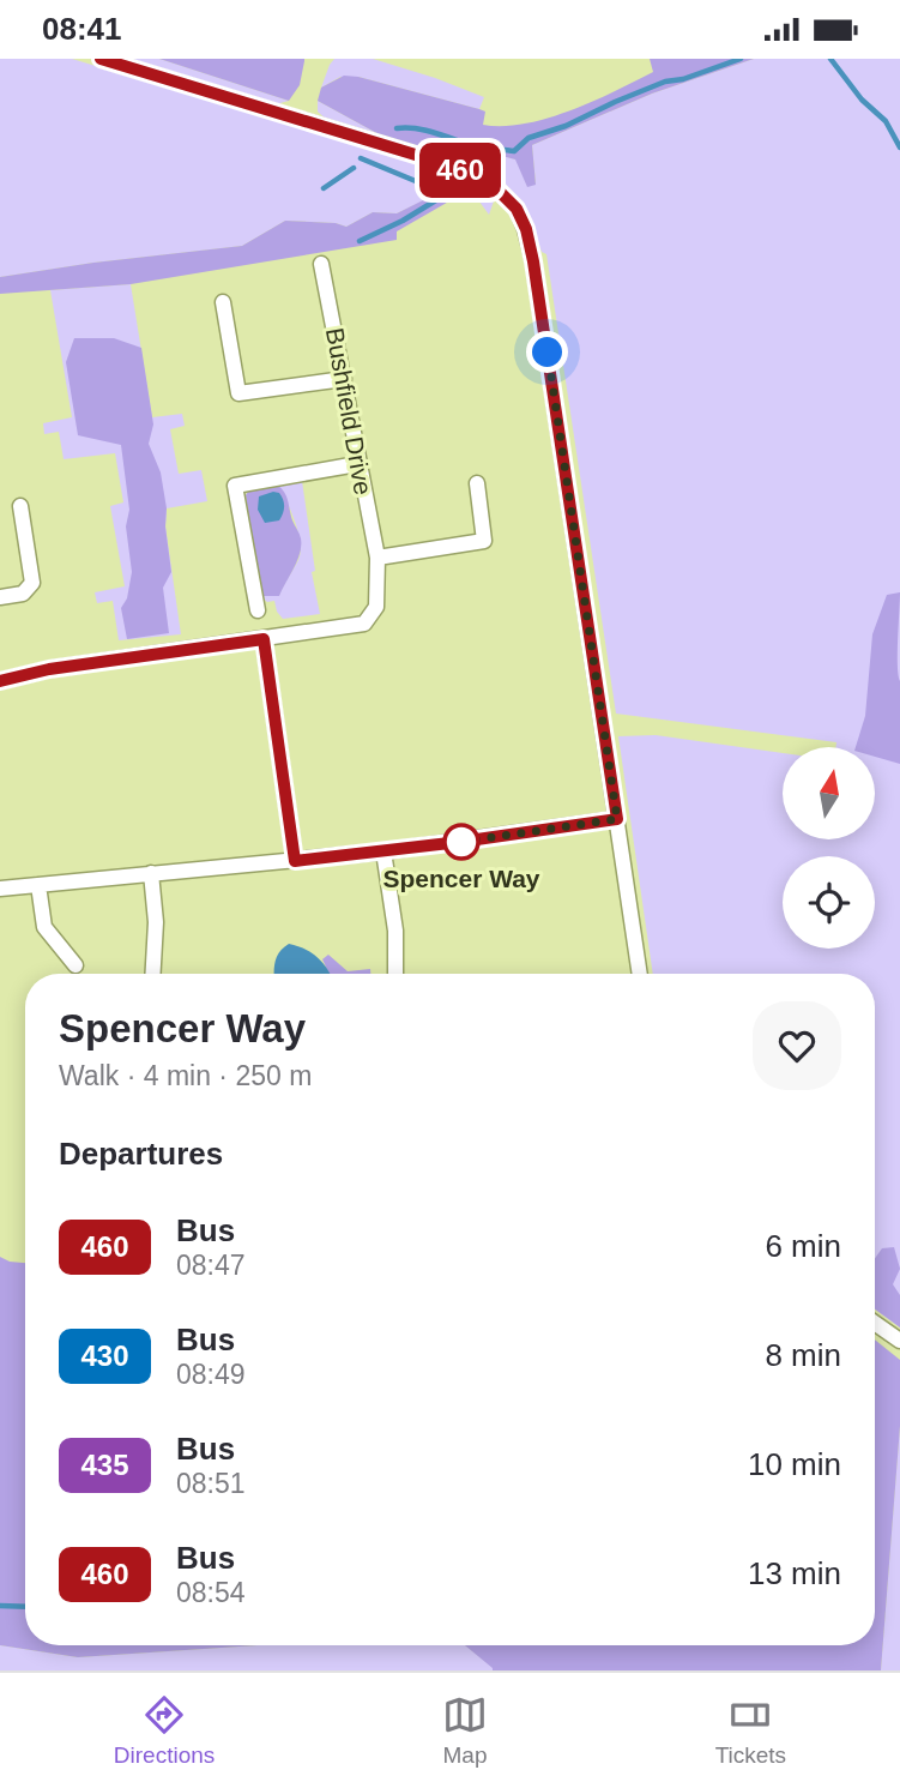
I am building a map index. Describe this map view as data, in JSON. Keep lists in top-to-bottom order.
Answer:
{
  "streets": {
    "street": ["Bushfield Drive"]
  },
  "places": ["Spencer Way"],
  "lines": ["bus line 460"],
  "north": "top",
  "page": {
    "status": "08:41",
    "on_map": "460",
    "heading": [
      ["Spencer Way", "Walk · 4 min · 250 m"],
      "Departures"
    ],
    "list": [
      {
        "mark": "460",
        "name": "Bus",
        "note": "08:47",
        "value": "6 min"
      },
      {
        "mark": "430",
        "name": "Bus",
        "note": "08:49",
        "value": "8 min"
      },
      {
        "mark": "435",
        "name": "Bus",
        "note": "08:51",
        "value": "10 min"
      },
      {
        "mark": "460",
        "name": "Bus",
        "note": "08:54",
        "value": "13 min"
      }
    ],
    "tabs": ["Directions", "Map", "Tickets"]
  }
}
